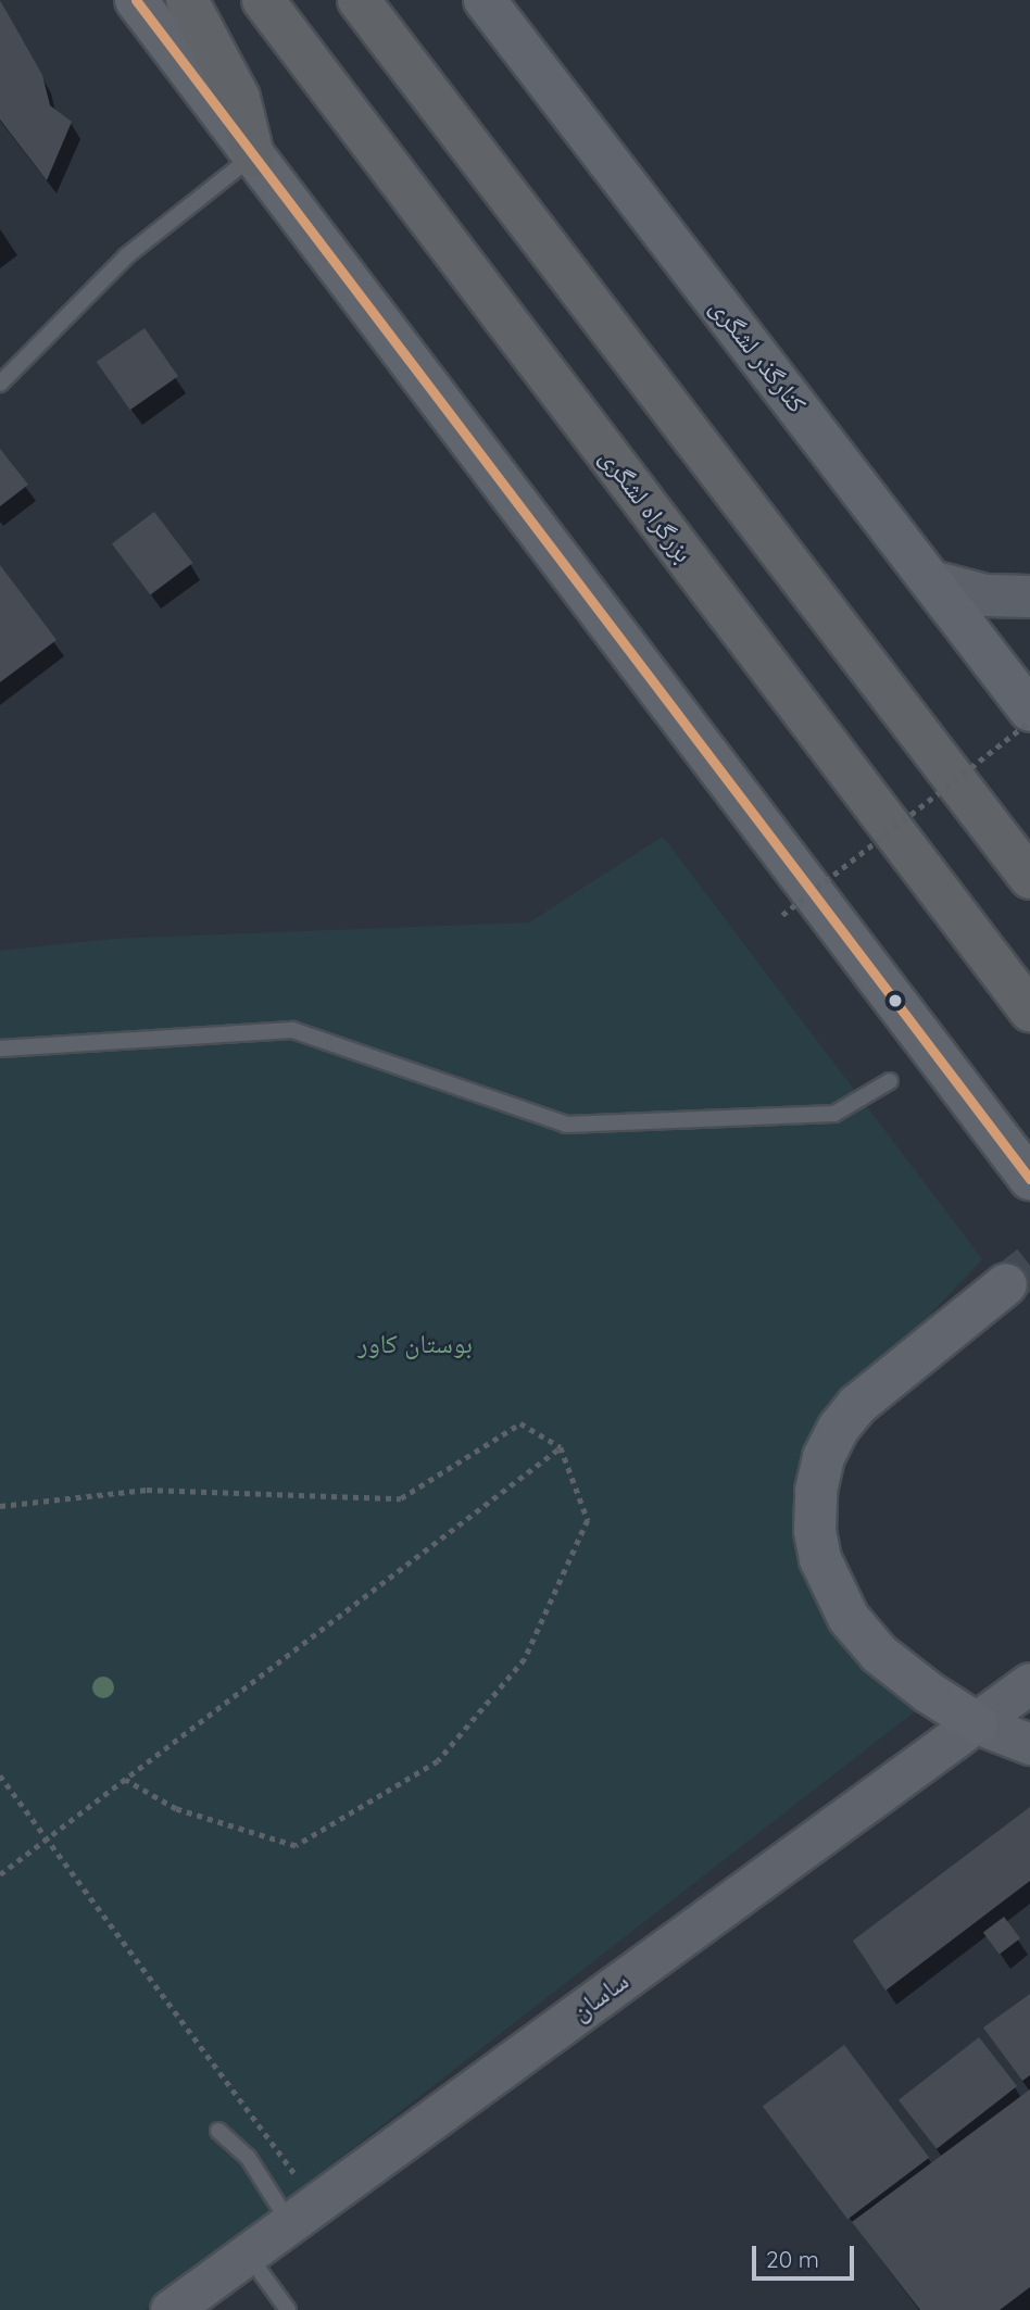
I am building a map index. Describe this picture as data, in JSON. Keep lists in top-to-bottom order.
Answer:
{
  "streets": {
    "highway": ["بزرگراه لشگری"],
    "main road": ["کنارگذر لشگری"],
    "street": ["ساسان"]
  },
  "parks": ["بوستان کاور"],
  "scale_bar": "20 m"
}
